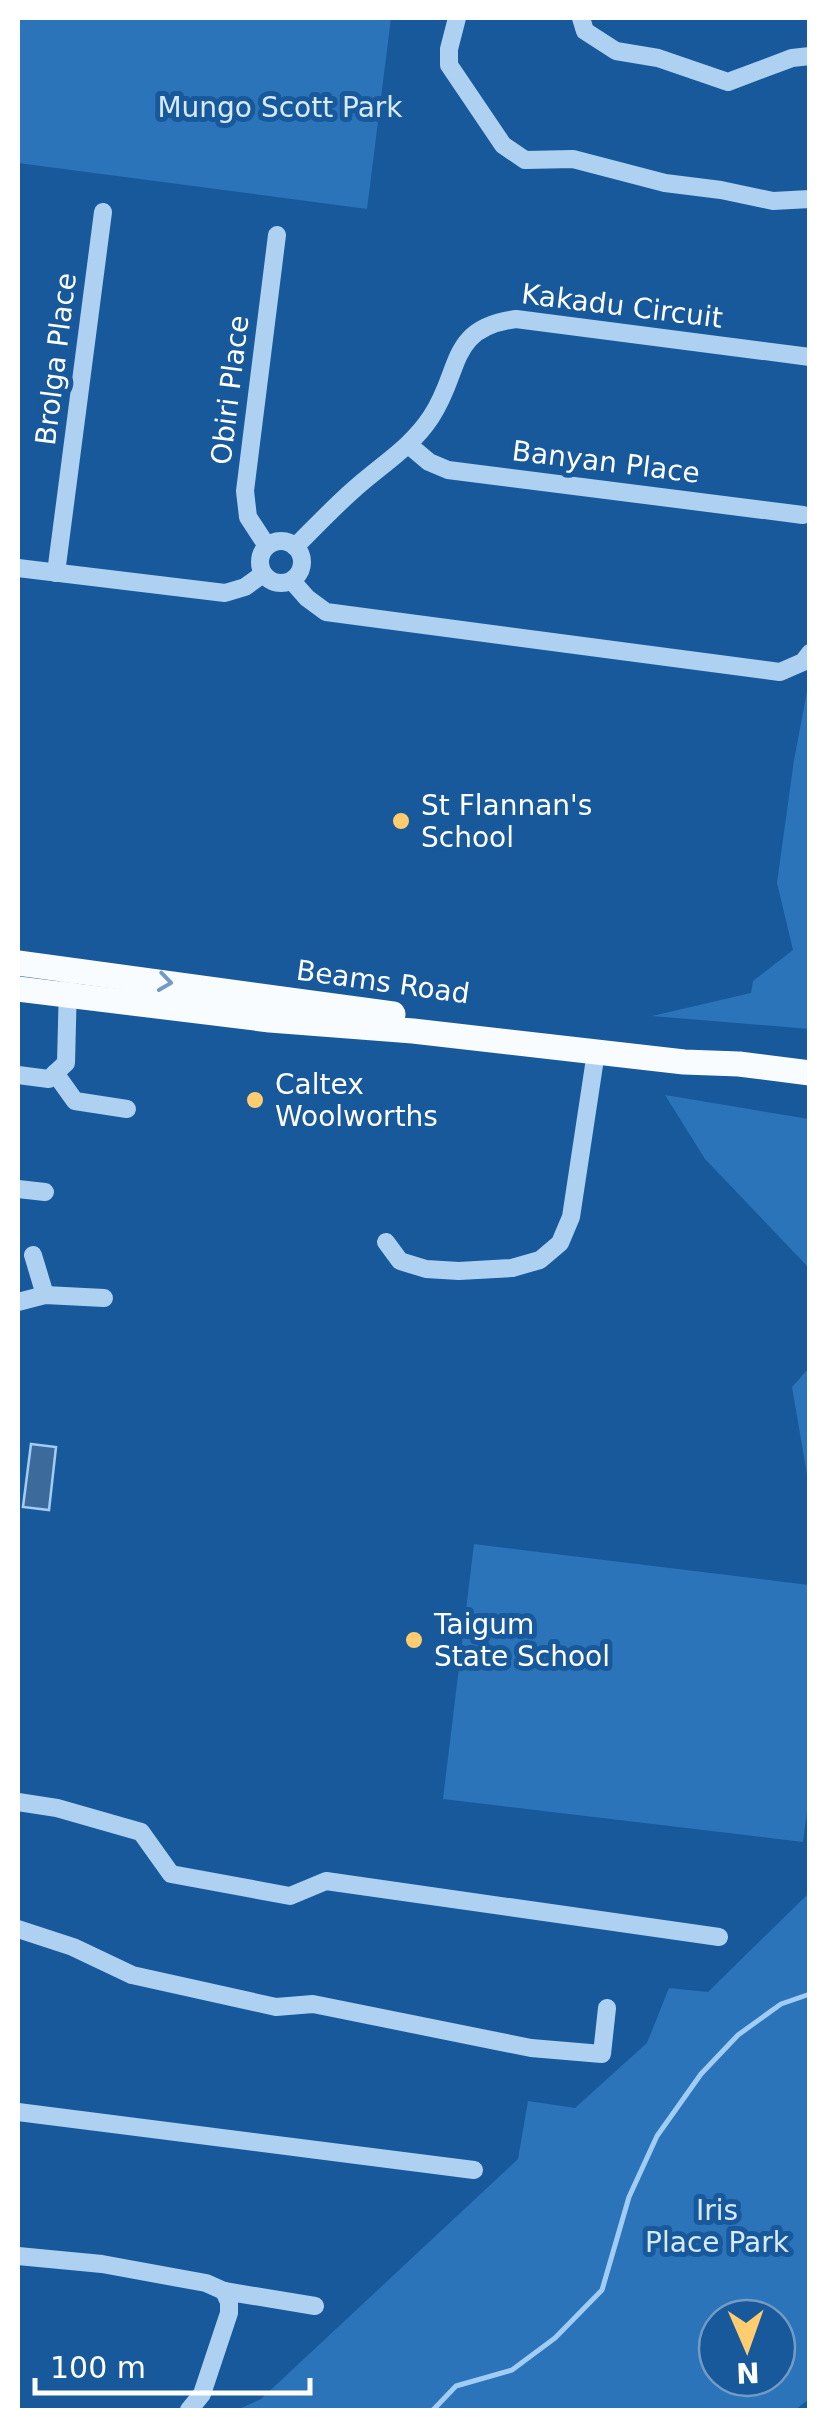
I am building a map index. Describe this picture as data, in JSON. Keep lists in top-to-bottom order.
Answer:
{
  "streets": {
    "main road": ["Beams Road"],
    "street": [
      "Kakadu Circuit",
      "Brolga Place",
      "Obiri Place",
      "Banyan Place"
    ]
  },
  "crossings": [
    ["Kakadu Circuit", "Obiri Place"],
    ["Kakadu Circuit", "Banyan Place"]
  ],
  "parks": ["Mungo Scott Park", "Iris Place Park"],
  "places": ["St Flannan's School", "Caltex Woolworths", "Taigum State School"],
  "scale_bar": "100 m",
  "north": "bottom"
}
